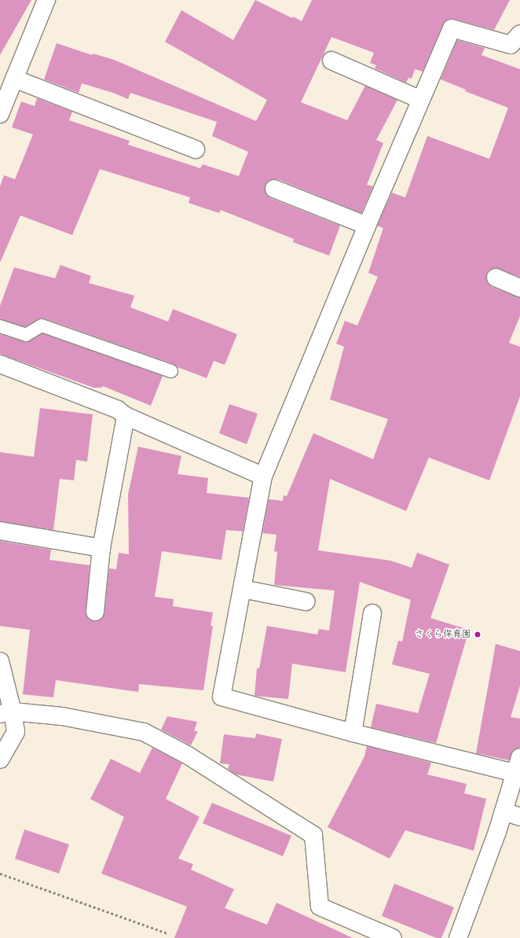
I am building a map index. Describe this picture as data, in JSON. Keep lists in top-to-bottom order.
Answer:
{
  "places": ["さくら保育園"]
}
